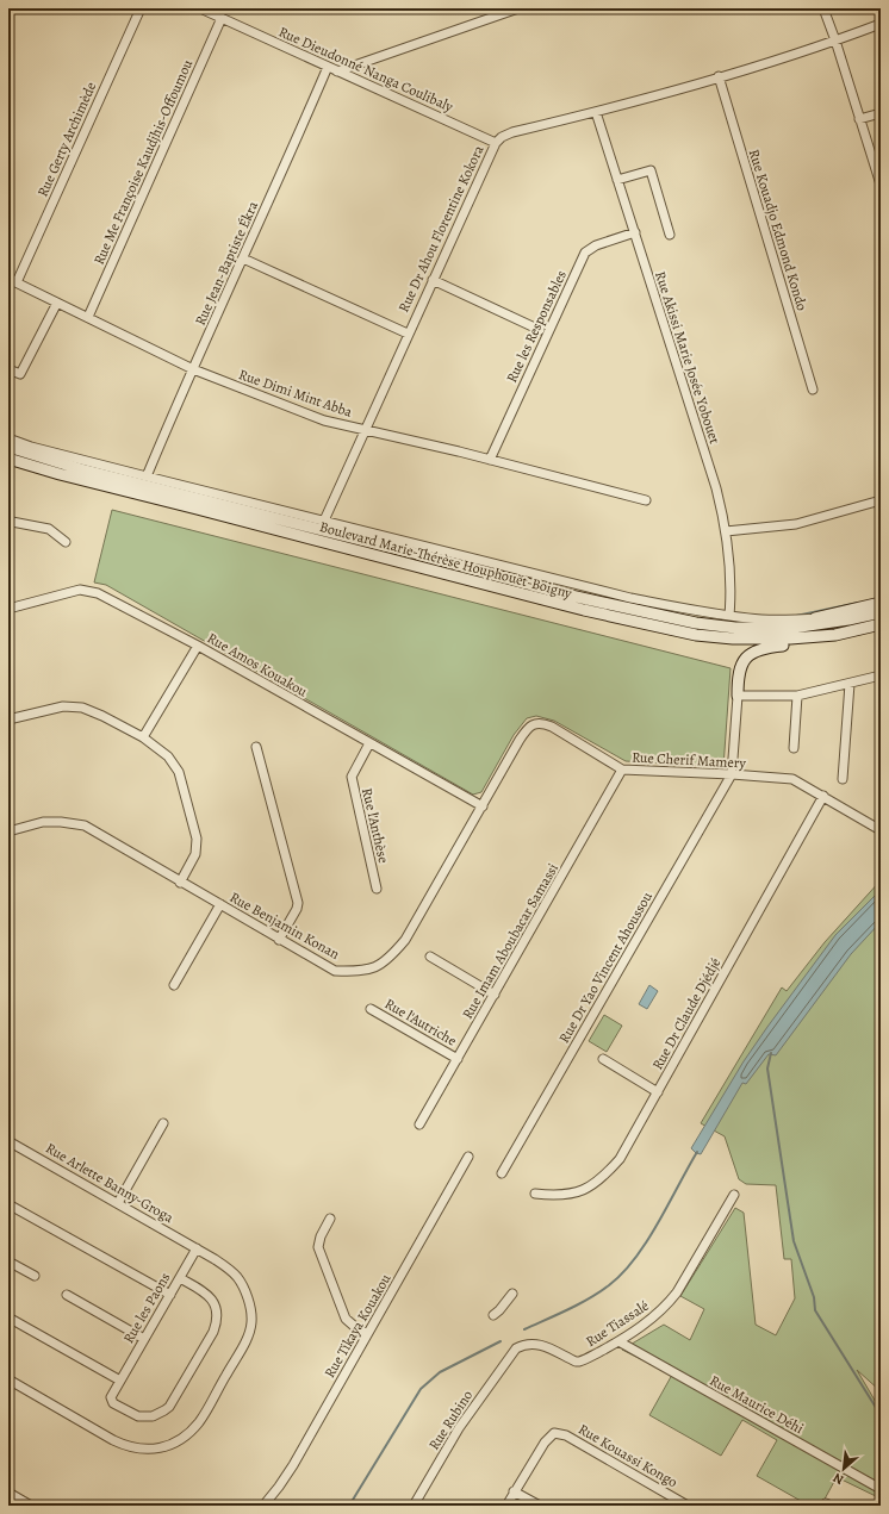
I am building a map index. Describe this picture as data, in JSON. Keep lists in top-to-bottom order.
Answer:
{
  "streets": {
    "main road": ["Boulevard Marie-Thérèse Houphouët-Boigny"],
    "street": [
      "Rue Dieudonné Nanga Coulibaly",
      "Rue Gerty Archimède",
      "Rue Me Françoise Kaudjhis-Offoumou",
      "Rue Dr Ahou Florentine Kokora",
      "Rue Kouadjo Edmond Kondo",
      "Rue Jean-Baptiste Ékra",
      "Rue les Responsables",
      "Rue Akissi Marie Josée Yobouet",
      "Rue Dimi Mint Abba",
      "Rue Amos Kouakou",
      "Rue Cherif Mamery",
      "Rue l'Anthèse",
      "Rue Benjamin Konan",
      "Rue Imam Aboubacar Samassi",
      "Rue Dr Yao Vincent Ahoussou",
      "Rue Dr Claude Djédjé",
      "Rue l'Autriche",
      "Rue Arlette Banny-Groga",
      "Rue les Paons",
      "Rue Tiassalé",
      "Rue Tikaya Kouakou",
      "Rue Maurice Déhi",
      "Rue Rubino",
      "Rue Kouassi Kongo"
    ]
  },
  "crossings": [
    ["Rue Dieudonné Nanga Coulibaly", "Rue Me Françoise Kaudjhis-Offoumou"],
    ["Rue Dieudonné Nanga Coulibaly", "Rue Dr Ahou Florentine Kokora"],
    ["Rue Dieudonné Nanga Coulibaly", "Rue Jean-Baptiste Ékra"],
    ["Rue Gerty Archimède", "Rue Dimi Mint Abba"],
    ["Rue Me Françoise Kaudjhis-Offoumou", "Rue Dimi Mint Abba"],
    ["Rue Dr Ahou Florentine Kokora", "Rue Kouadjo Edmond Kondo"],
    ["Rue Dr Ahou Florentine Kokora", "Rue Akissi Marie Josée Yobouet"],
    ["Rue Dr Ahou Florentine Kokora", "Rue Dimi Mint Abba"],
    ["Rue Jean-Baptiste Ékra", "Rue Dimi Mint Abba"],
    ["Rue les Responsables", "Rue Akissi Marie Josée Yobouet"],
    ["Rue les Responsables", "Rue Dimi Mint Abba"],
    ["Rue Amos Kouakou", "Rue Cherif Mamery"],
    ["Rue Amos Kouakou", "Rue l'Anthèse"],
    ["Rue Amos Kouakou", "Rue Benjamin Konan"],
    ["Rue Cherif Mamery", "Rue Benjamin Konan"],
    ["Rue Cherif Mamery", "Rue Imam Aboubacar Samassi"],
    ["Rue Cherif Mamery", "Rue Dr Yao Vincent Ahoussou"],
    ["Rue Cherif Mamery", "Rue Dr Claude Djédjé"],
    ["Rue Imam Aboubacar Samassi", "Rue l'Autriche"],
    ["Rue Arlette Banny-Groga", "Rue les Paons"],
    ["Rue Tiassalé", "Rue Maurice Déhi"],
    ["Rue Tiassalé", "Rue Rubino"]
  ],
  "north": "bottom left"
}
